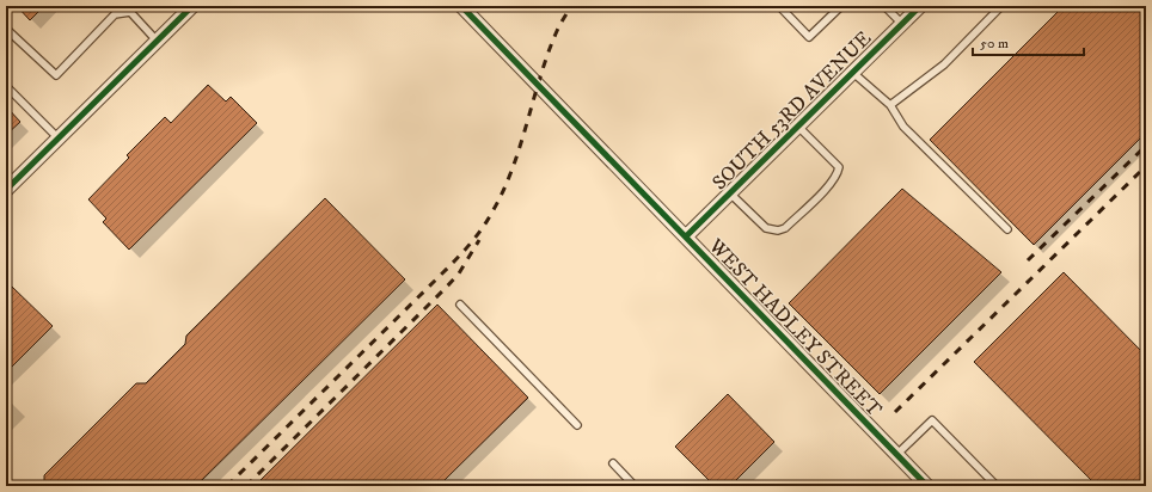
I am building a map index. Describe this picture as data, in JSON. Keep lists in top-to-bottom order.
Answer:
{
  "streets": {
    "street": ["SOUTH 53RD AVENUE", "WEST HADLEY STREET"]
  },
  "crossings": [
    ["SOUTH 53RD AVENUE", "WEST HADLEY STREET"]
  ],
  "scale_bar": "50 m"
}
